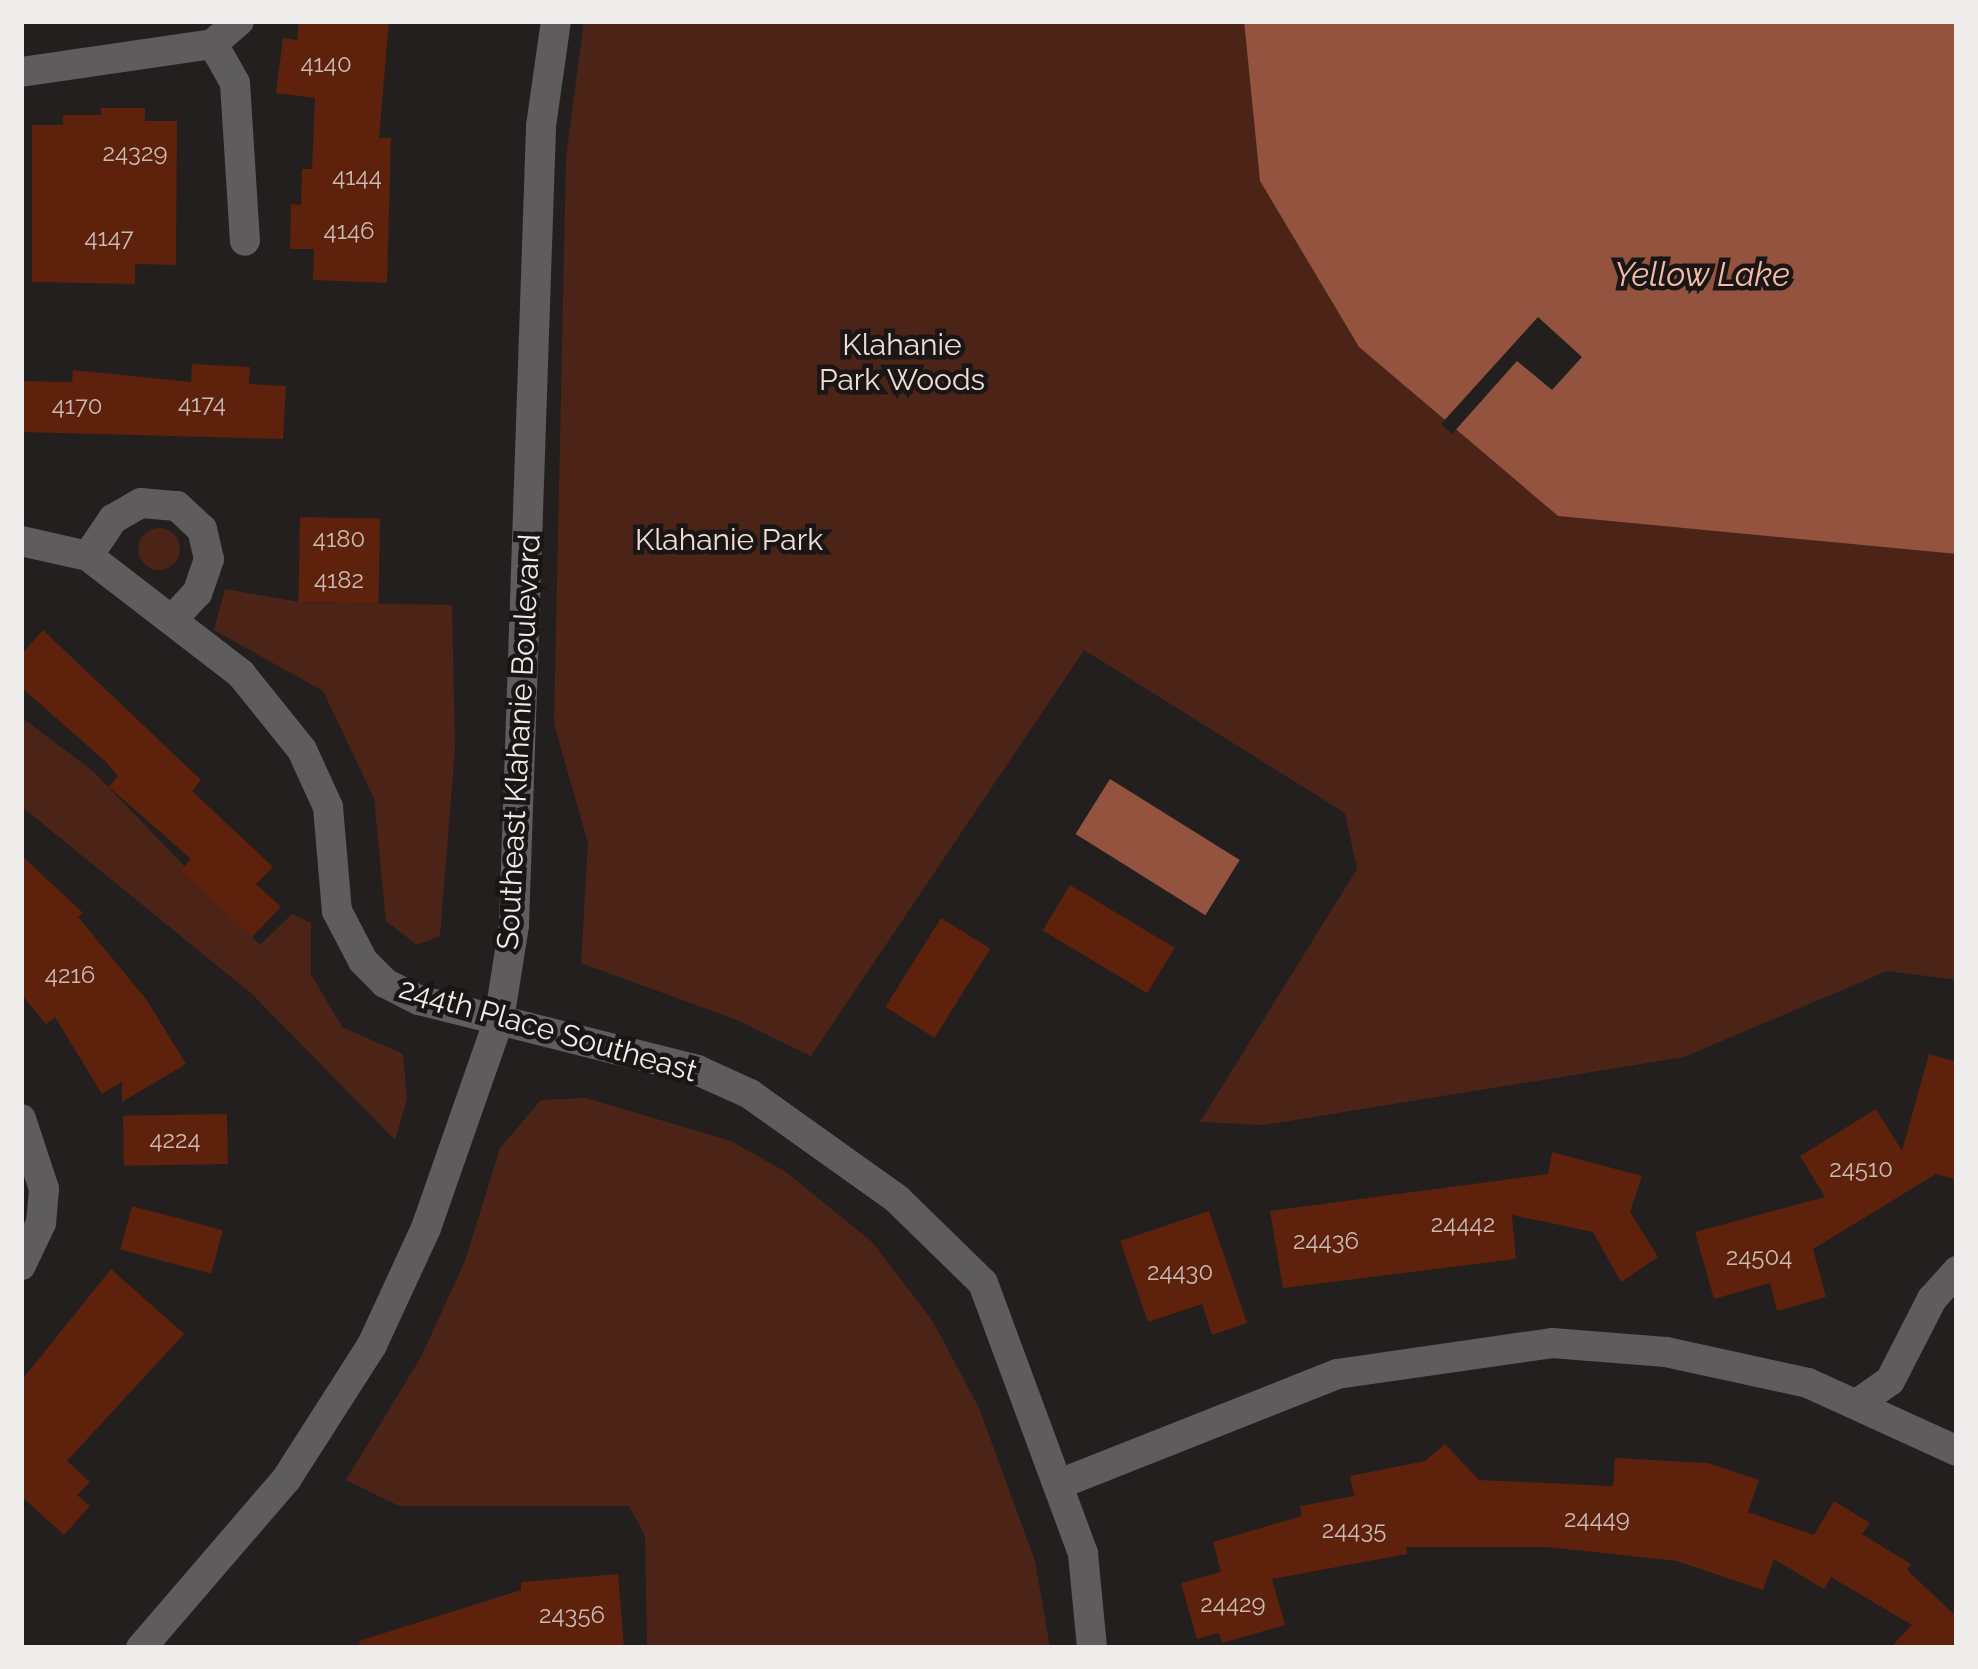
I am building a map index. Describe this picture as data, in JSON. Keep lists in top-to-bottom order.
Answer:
{
  "streets": {
    "street": ["Southeast Klahanie Boulevard", "244th Place Southeast"]
  },
  "crossings": [
    ["Southeast Klahanie Boulevard", "244th Place Southeast"]
  ],
  "water": ["Yellow Lake"],
  "parks": ["Klahanie Park Woods", "Klahanie Park"],
  "house_numbers": [
    "4140",
    "24329",
    "4144",
    "4146",
    "4147",
    "4174",
    "4170",
    "4180",
    "4182",
    "4216",
    "4224",
    "24510",
    "24442",
    "24436",
    "24504",
    "24430",
    "24449",
    "24435",
    "24429",
    "24356"
  ]
}
